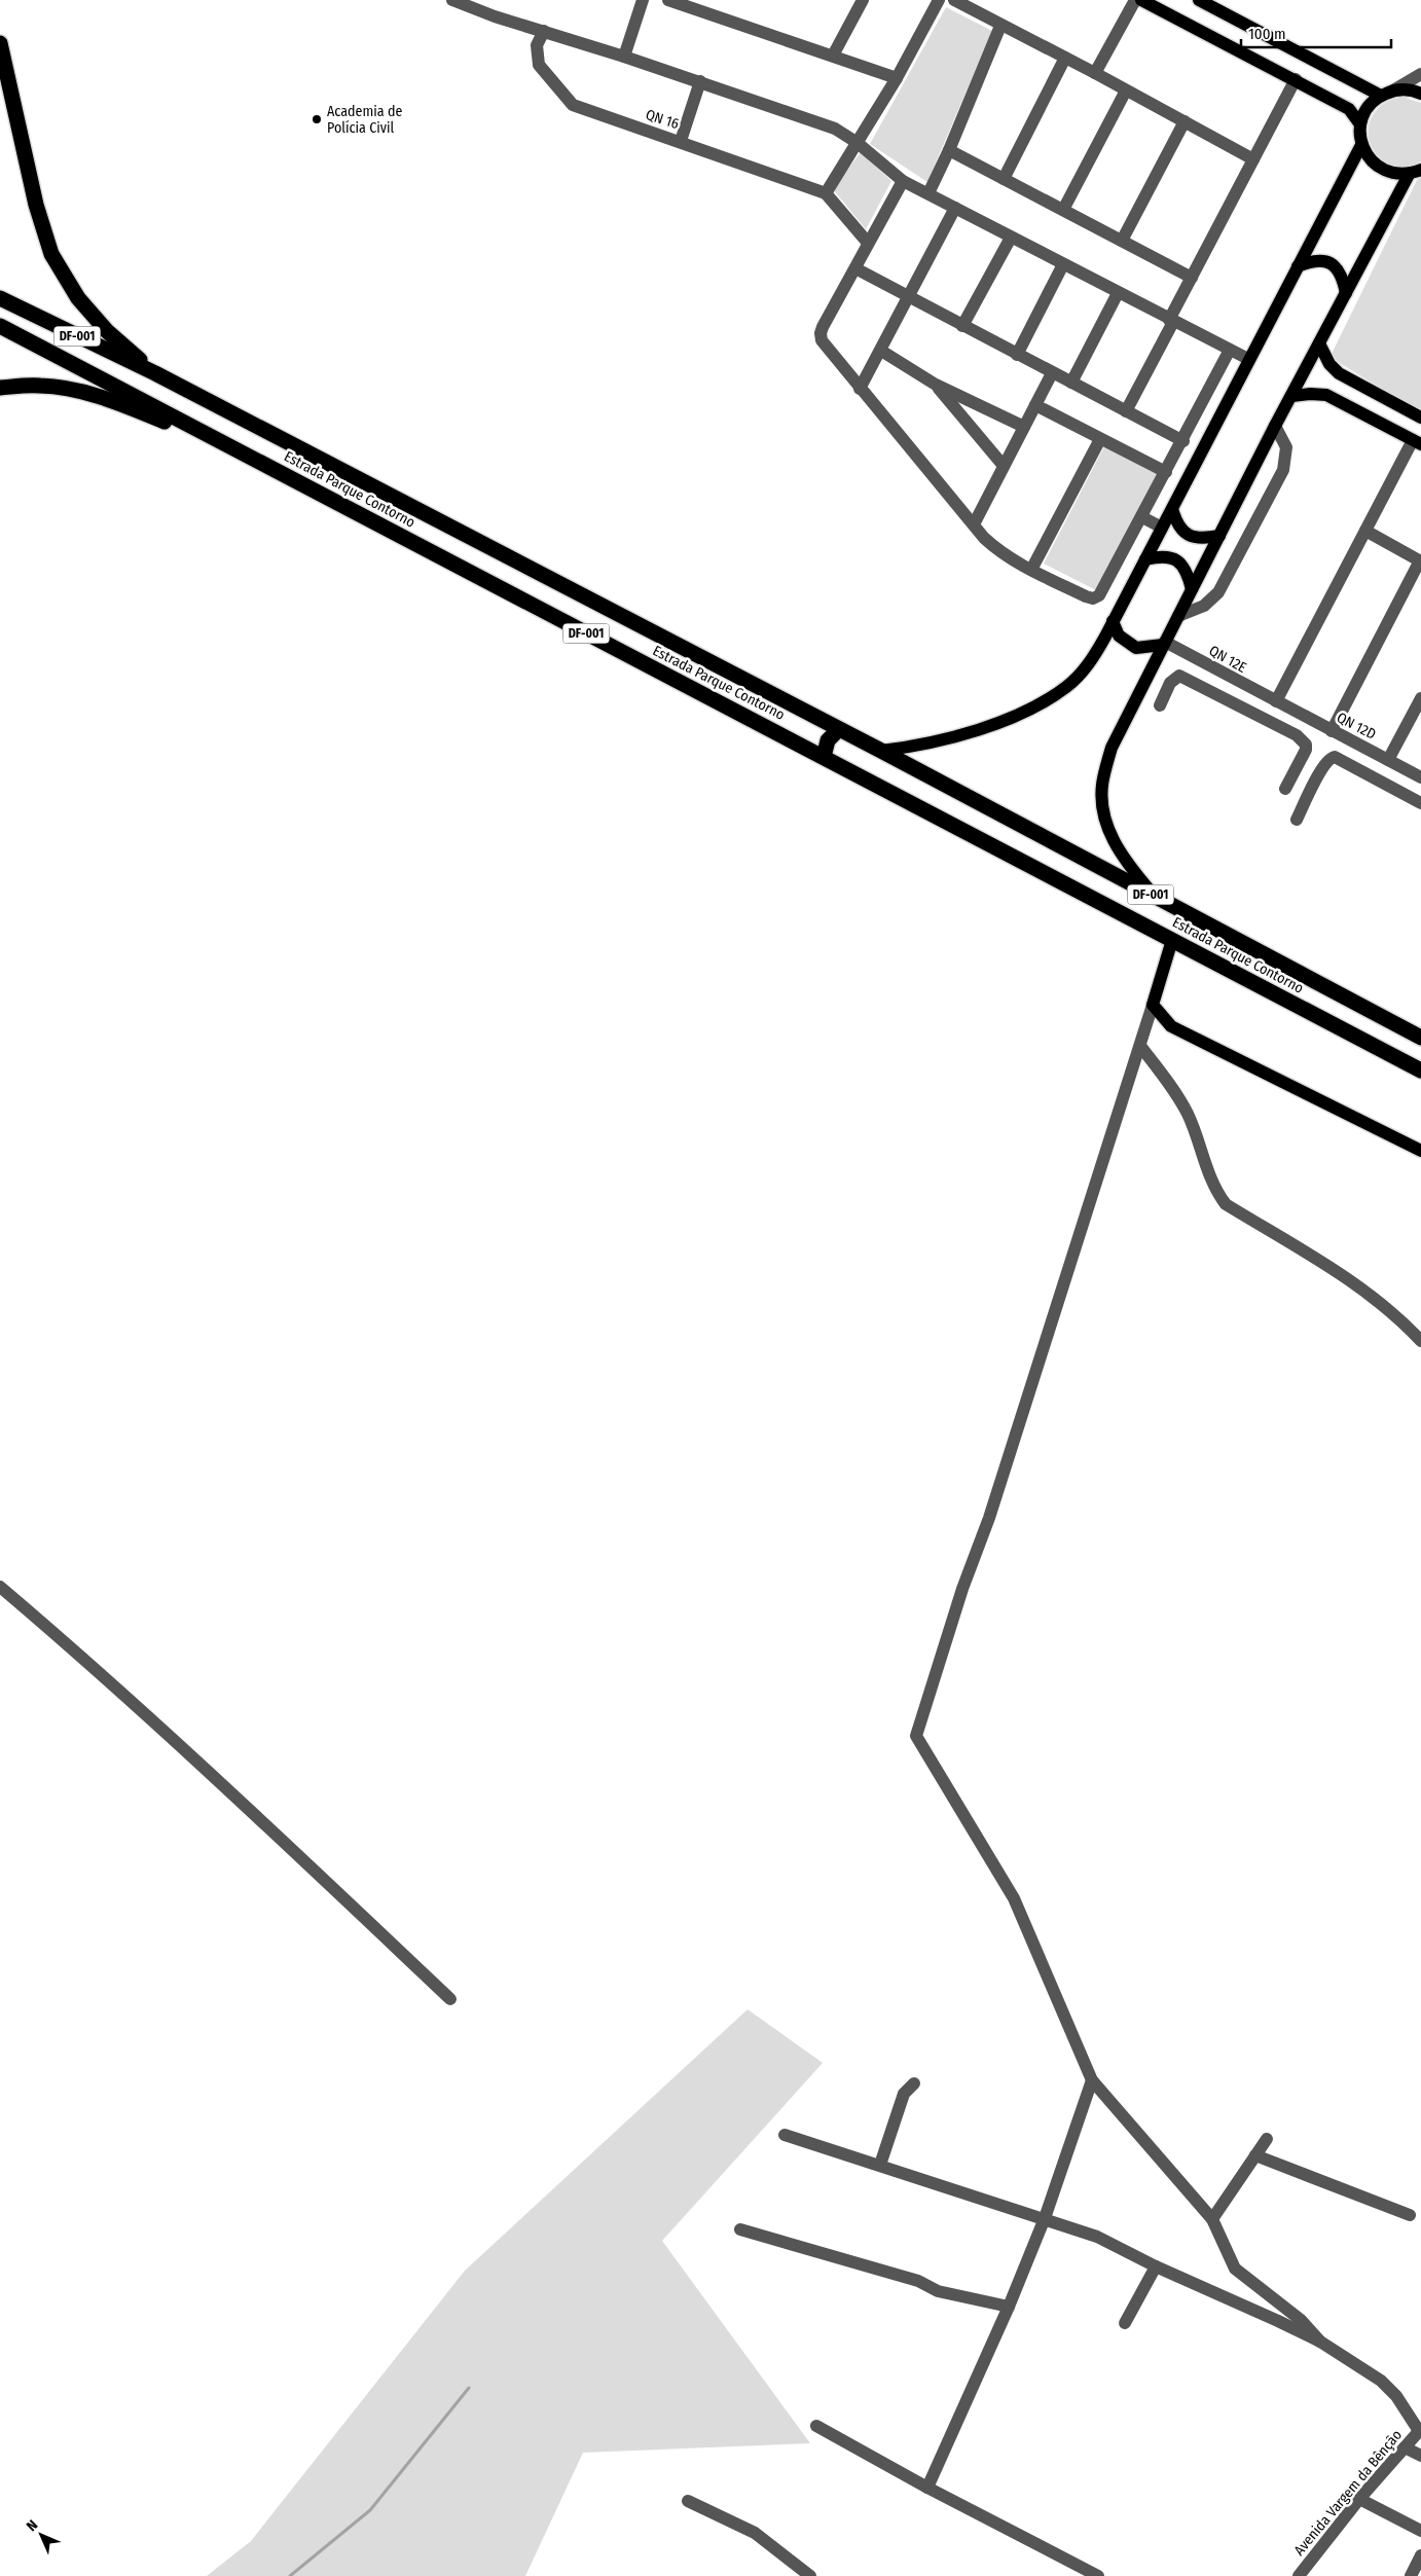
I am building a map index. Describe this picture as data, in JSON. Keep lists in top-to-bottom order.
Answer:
{
  "streets": {
    "highway": ["DF-001", "Estrada Parque Contorno"],
    "street": [
      "QN 16",
      "QN 12E",
      "QN 12D",
      "Avenida Vargem da Bênção"
    ]
  },
  "crossings": [
    ["QN 12E", "QN 12D"]
  ],
  "places": ["Academia de Polícia Civil"],
  "scale_bar": "100 m",
  "north": "top left"
}
